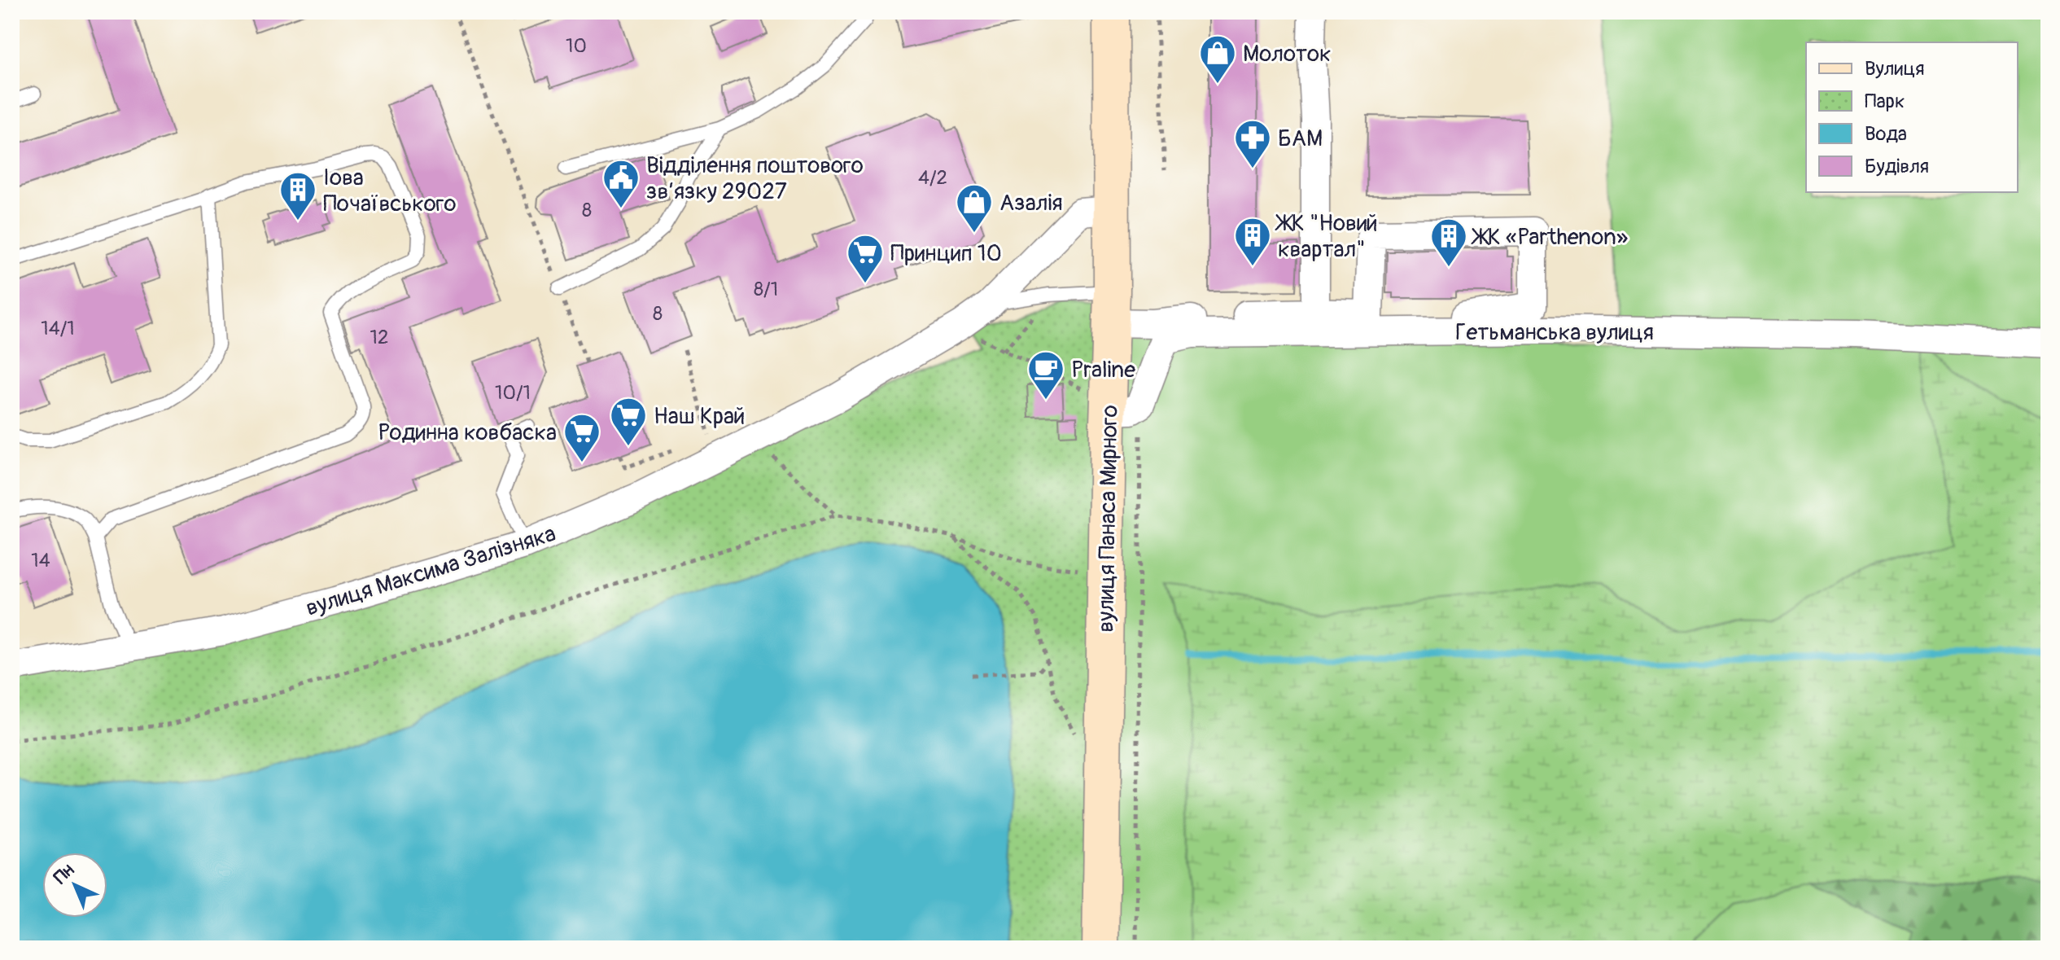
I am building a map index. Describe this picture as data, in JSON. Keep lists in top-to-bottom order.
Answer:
{
  "streets": {
    "main road": ["вулиця Панаса Мирного"],
    "street": ["Гетьманська вулиця", "вулиця Максима Залізняка"]
  },
  "crossings": [
    ["Гетьманська вулиця", "вулиця Панаса Мирного"],
    ["вулиця Панаса Мирного", "вулиця Максима Залізняка"]
  ],
  "places": {
    "shop": ["Молоток", "Азалія"],
    "pharmacy": ["БАМ"],
    "public building": ["Відділення поштового зв’язку 29027"],
    "building": ["Іова Почаївського", "ЖК \"Новий квартал\"", "ЖК «Parthenon»"],
    "supermarket": ["Принцип 10", "Наш Край", "Родинна ковбаска"],
    "cafe": ["Praline"]
  },
  "house_numbers": [
    "10",
    "4/2",
    "8",
    "8/1",
    "8",
    "14/1",
    "12",
    "10/1",
    "14"
  ],
  "legend": [
    "Вулиця",
    "Парк",
    "Вода",
    "Будівля"
  ],
  "north": "top left"
}
